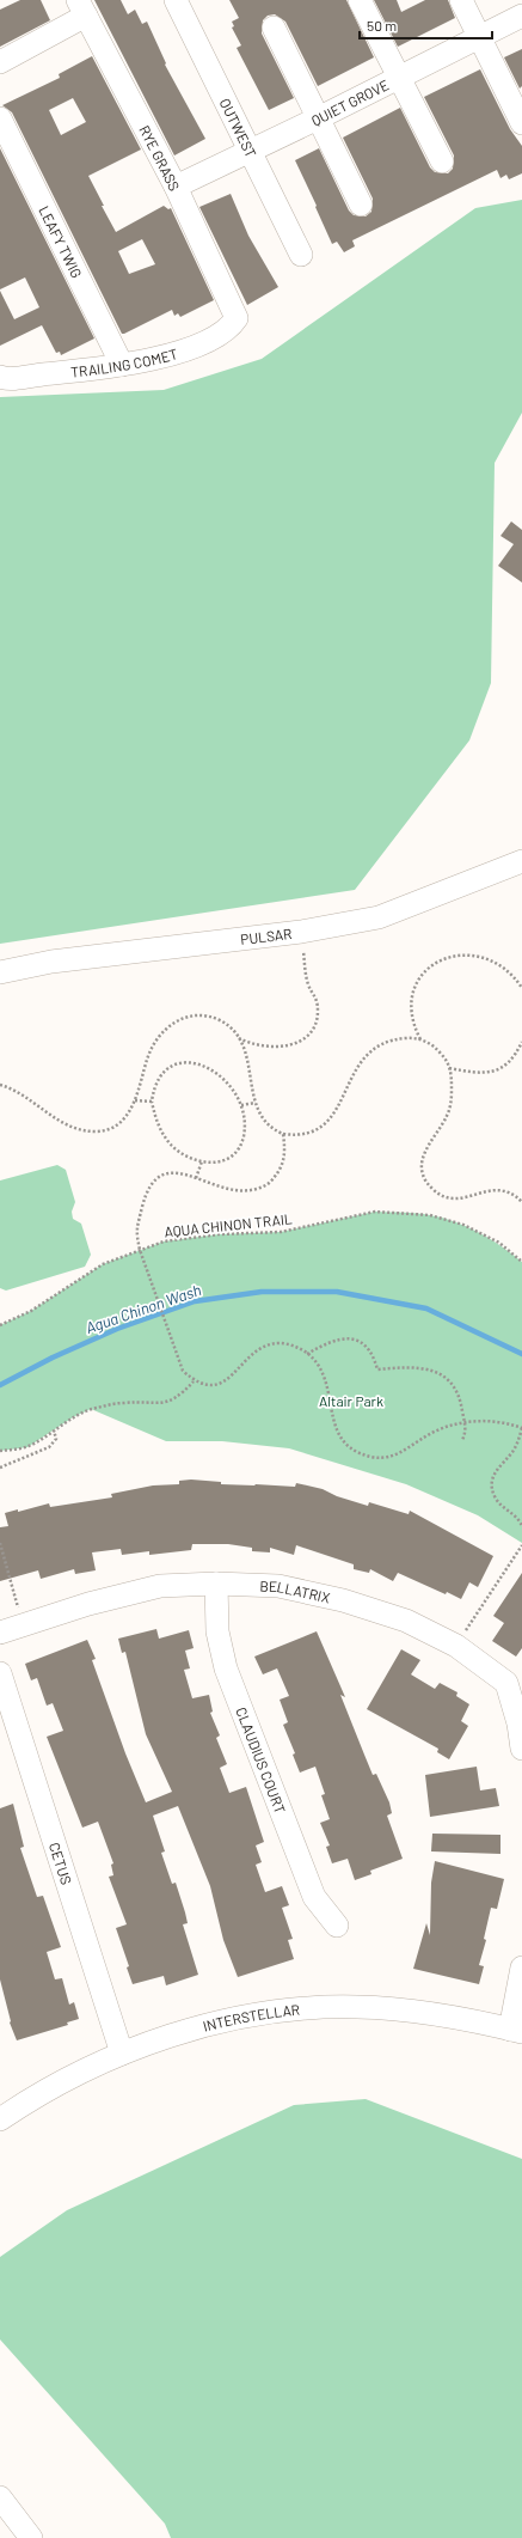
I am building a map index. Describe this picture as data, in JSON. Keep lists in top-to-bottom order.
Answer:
{
  "streets": {
    "street": [
      "QUIET GROVE",
      "OUTWEST",
      "RYE GRASS",
      "LEAFY TWIG",
      "TRAILING COMET",
      "PULSAR",
      "BELLATRIX",
      "CLAUDIUS COURT",
      "CETUS",
      "INTERSTELLAR"
    ],
    "path": ["AQUA CHINON TRAIL"]
  },
  "crossings": [
    ["QUIET GROVE", "OUTWEST"],
    ["QUIET GROVE", "RYE GRASS"],
    ["RYE GRASS", "TRAILING COMET"],
    ["LEAFY TWIG", "TRAILING COMET"],
    ["BELLATRIX", "CLAUDIUS COURT"],
    ["CETUS", "INTERSTELLAR"]
  ],
  "water": ["Agua Chinon Wash"],
  "parks": ["Altair Park"],
  "scale_bar": "50 m"
}
